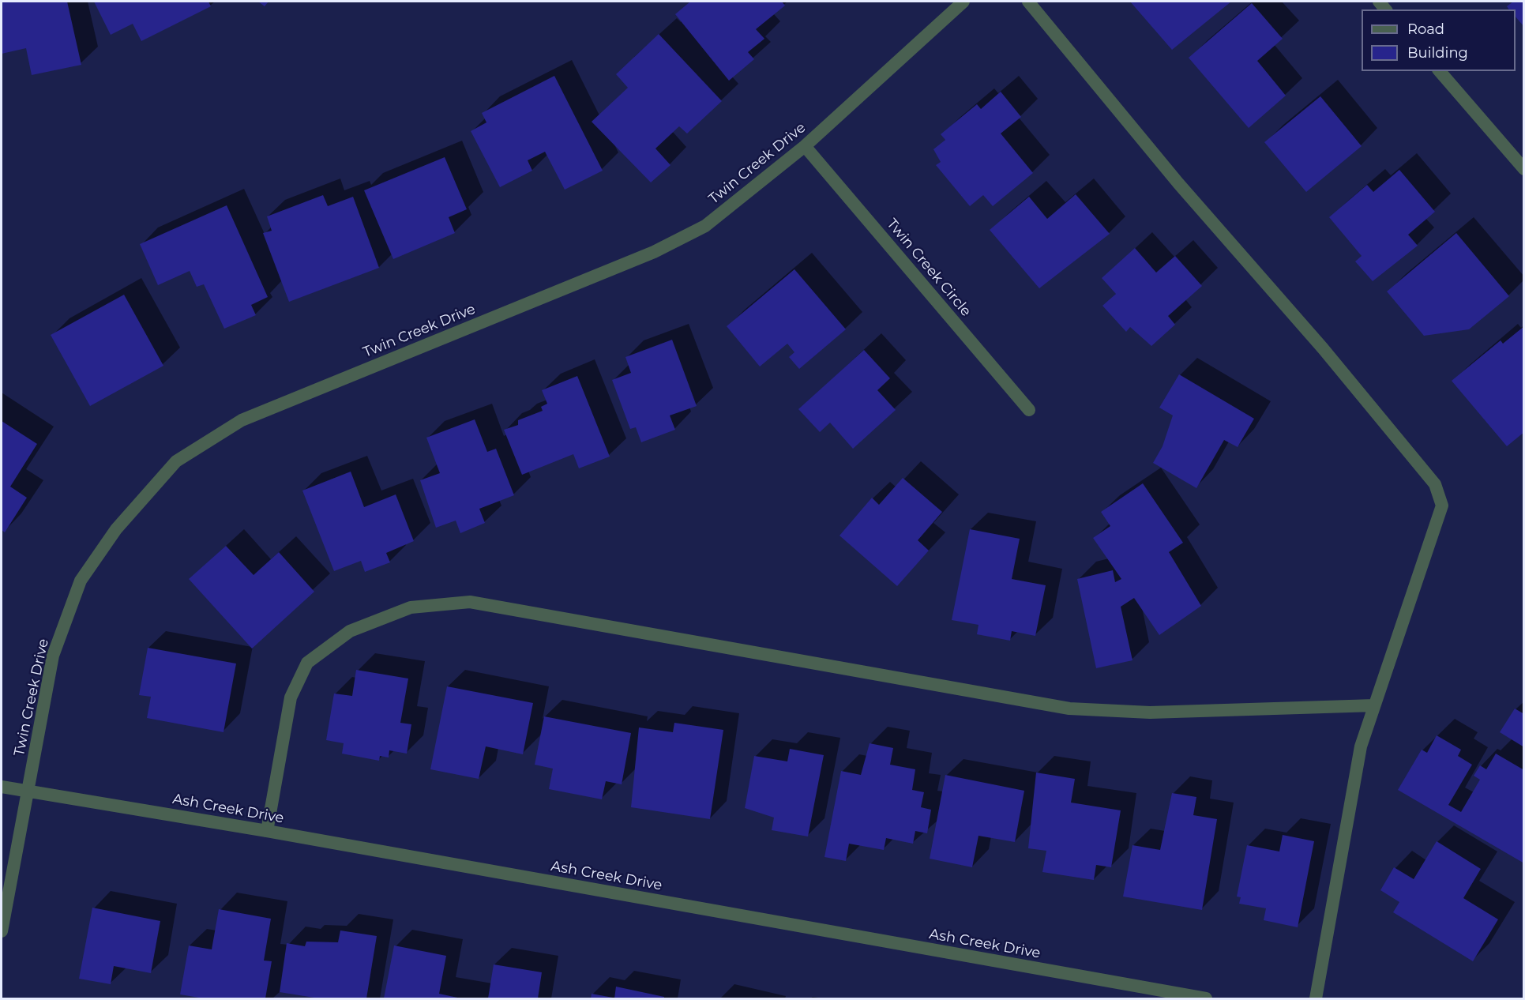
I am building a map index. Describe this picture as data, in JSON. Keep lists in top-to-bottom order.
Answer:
{
  "streets": {
    "street": ["Twin Creek Drive", "Twin Creek Circle", "Ash Creek Drive"]
  },
  "crossings": [
    ["Twin Creek Drive", "Twin Creek Circle"],
    ["Twin Creek Drive", "Ash Creek Drive"]
  ],
  "legend": ["Road", "Building"]
}
